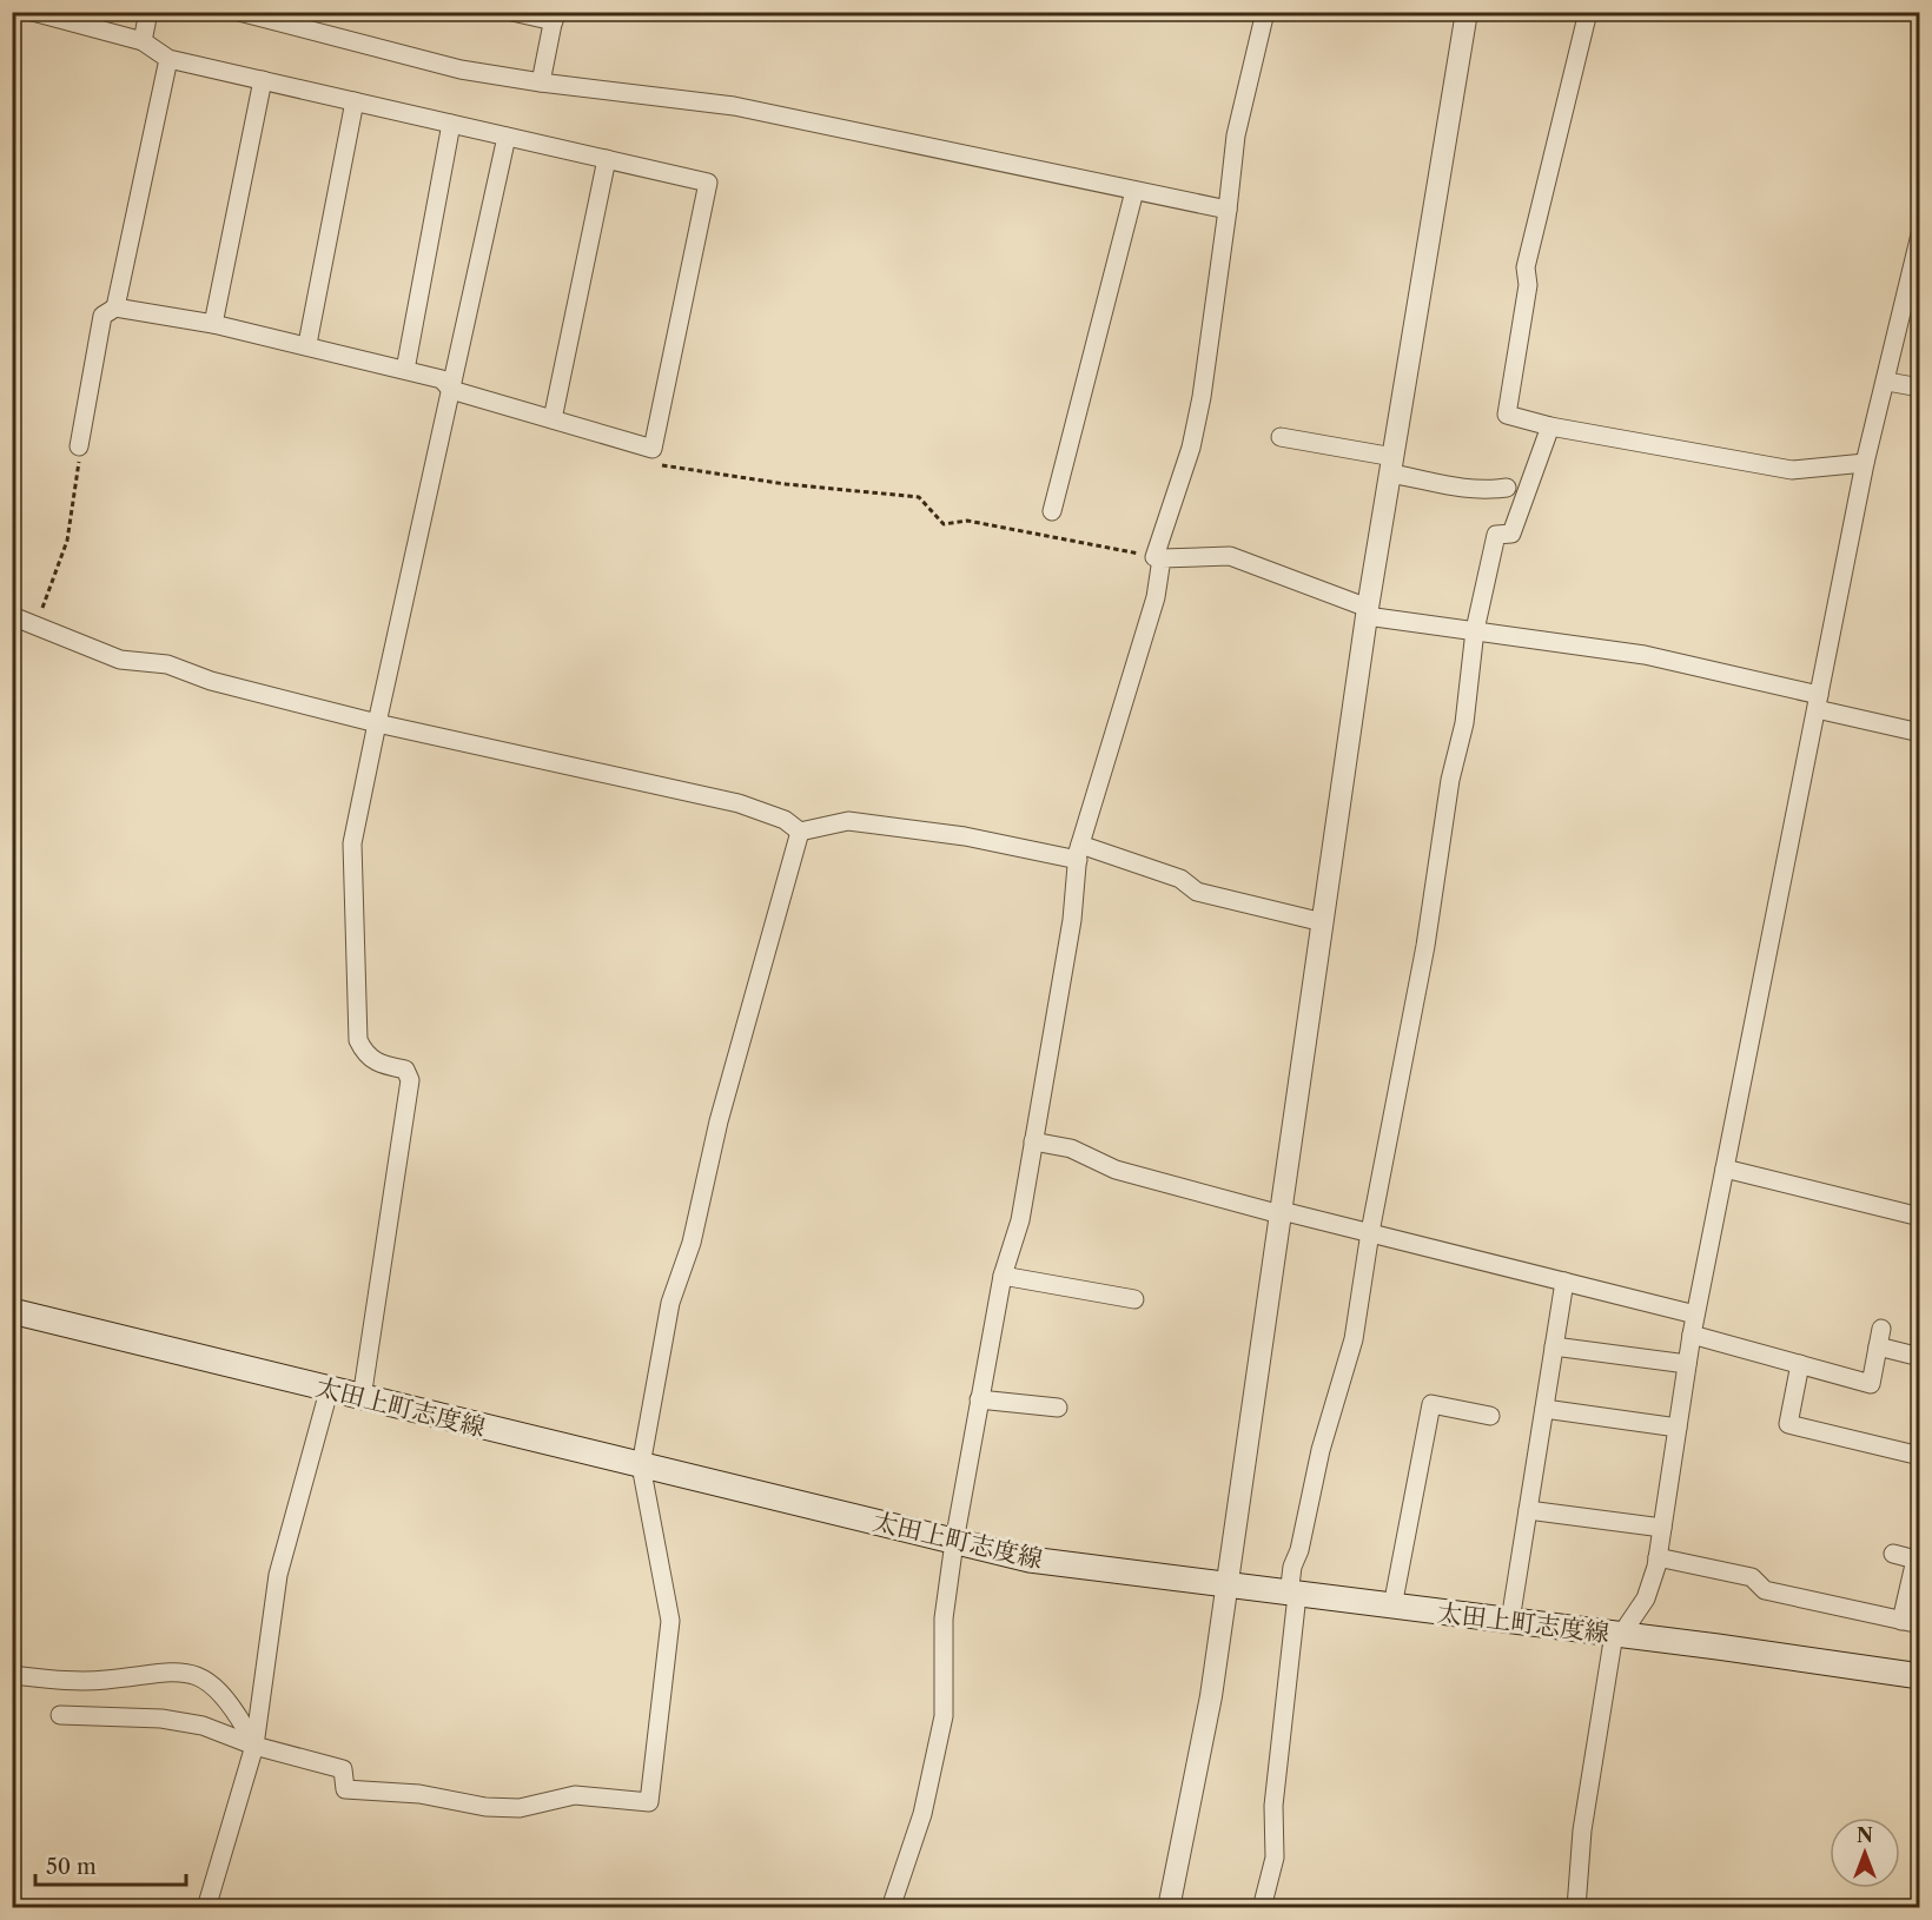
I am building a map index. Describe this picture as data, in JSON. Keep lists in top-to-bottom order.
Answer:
{
  "streets": {
    "main road": ["太田上町志度線"]
  },
  "scale_bar": "50 m",
  "north": "top"
}
